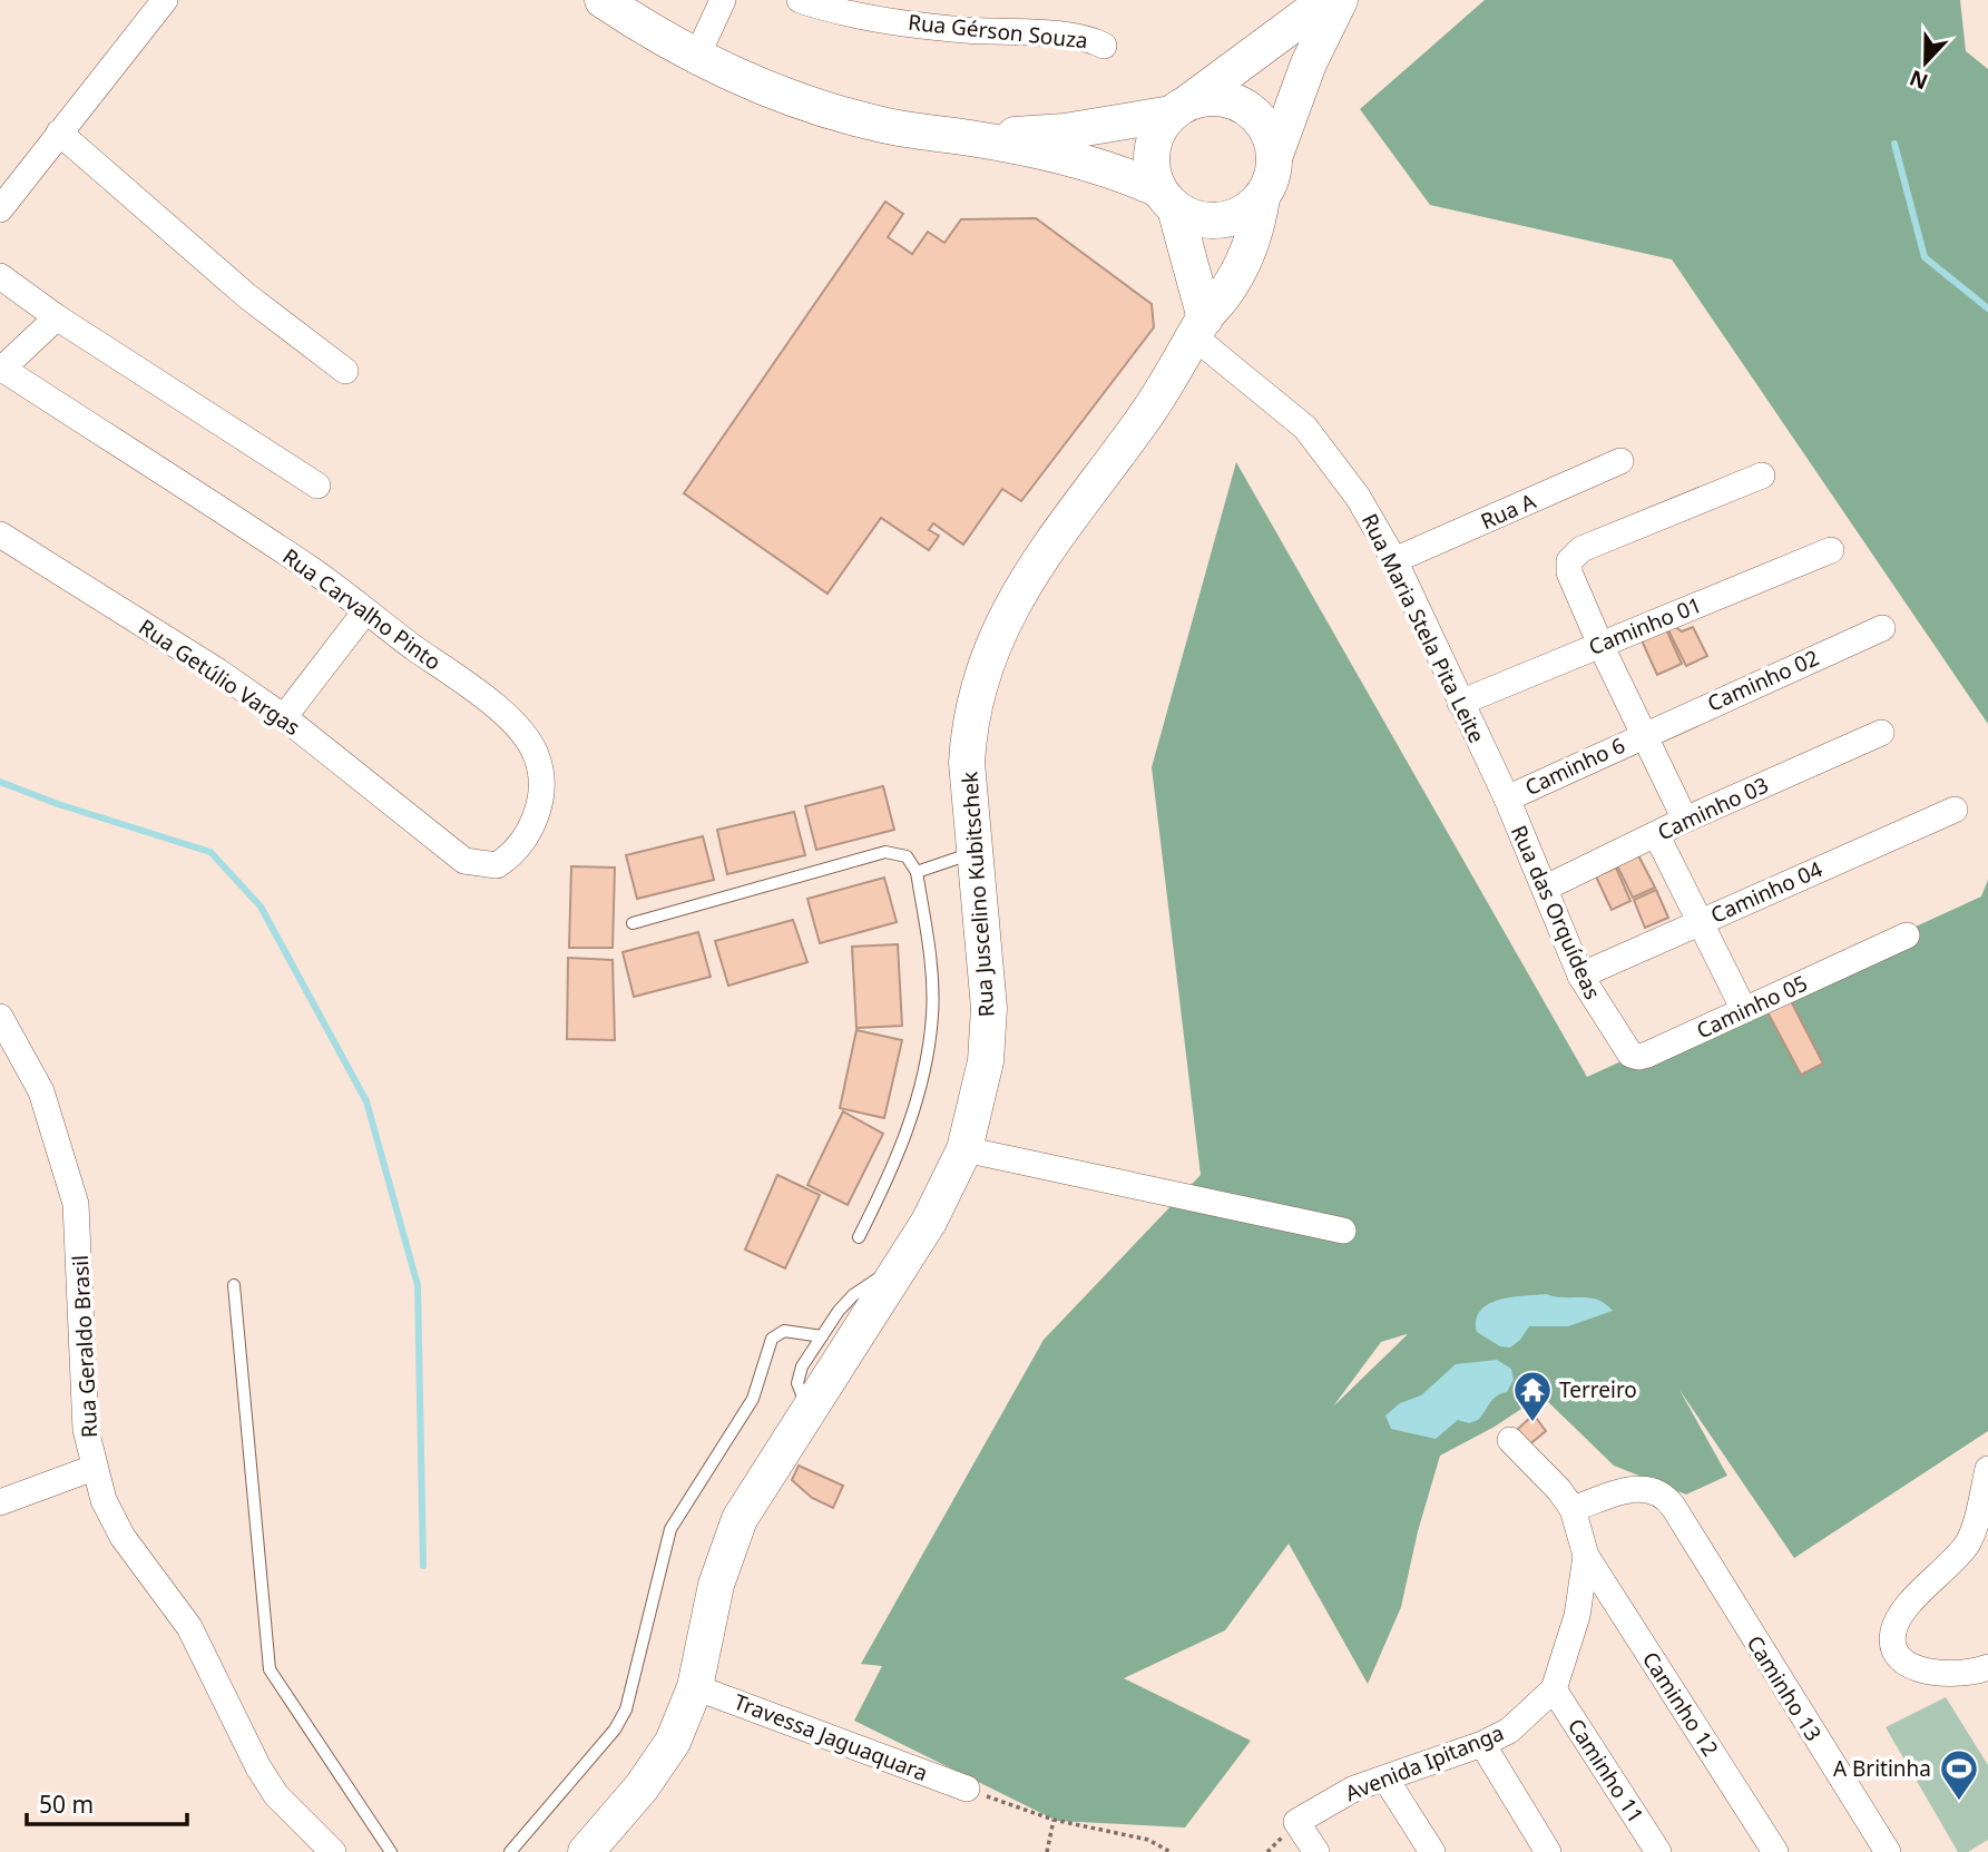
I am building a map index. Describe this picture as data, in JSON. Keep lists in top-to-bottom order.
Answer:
{
  "streets": {
    "main road": ["Rua Juscelino Kubitschek"],
    "street": [
      "Rua Gérson Souza",
      "Rua A",
      "Rua Carvalho Pinto",
      "Caminho 01",
      "Rua Maria Stela Pita Leite",
      "Rua Getúlio Vargas",
      "Caminho 02",
      "Caminho 6",
      "Caminho 03",
      "Caminho 04",
      "Rua das Orquídeas",
      "Caminho 05",
      "Rua Geraldo Brasil",
      "Caminho 13",
      "Caminho 12",
      "Travessa Jaguaquara",
      "Avenida Ipitanga",
      "Caminho 11"
    ]
  },
  "crossings": [
    ["Rua A", "Rua Maria Stela Pita Leite"],
    ["Rua Carvalho Pinto", "Rua Getúlio Vargas"],
    ["Caminho 01", "Rua Maria Stela Pita Leite"],
    ["Rua Maria Stela Pita Leite", "Caminho 6"],
    ["Rua Maria Stela Pita Leite", "Rua Juscelino Kubitschek"],
    ["Rua Maria Stela Pita Leite", "Rua das Orquídeas"],
    ["Caminho 02", "Caminho 6"],
    ["Caminho 6", "Rua das Orquídeas"],
    ["Caminho 03", "Rua das Orquídeas"],
    ["Caminho 04", "Rua das Orquídeas"],
    ["Rua Juscelino Kubitschek", "Travessa Jaguaquara"],
    ["Rua das Orquídeas", "Caminho 05"],
    ["Caminho 13", "Avenida Ipitanga"],
    ["Caminho 12", "Avenida Ipitanga"],
    ["Avenida Ipitanga", "Caminho 11"]
  ],
  "places": {
    "temple": ["Terreiro"],
    "sports": ["A Britinha"]
  },
  "scale_bar": "50 m",
  "north": "bottom"
}
